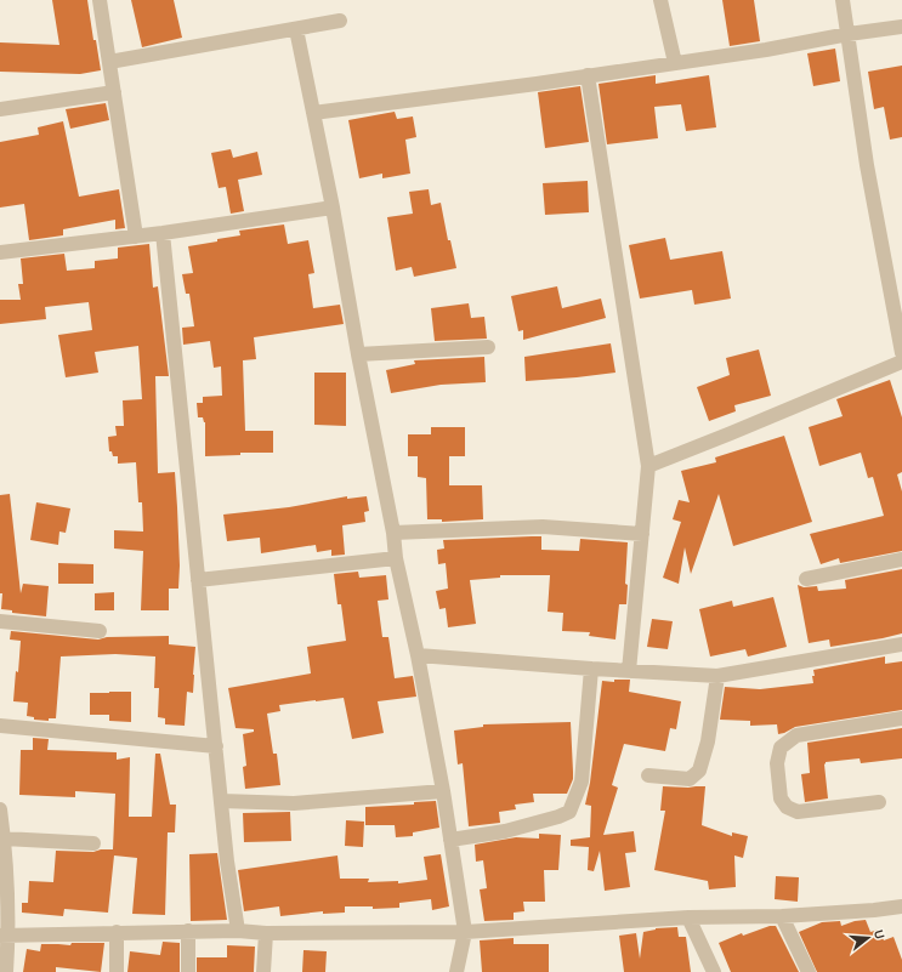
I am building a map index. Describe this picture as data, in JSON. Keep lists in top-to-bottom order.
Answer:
{
  "north": "right"
}
